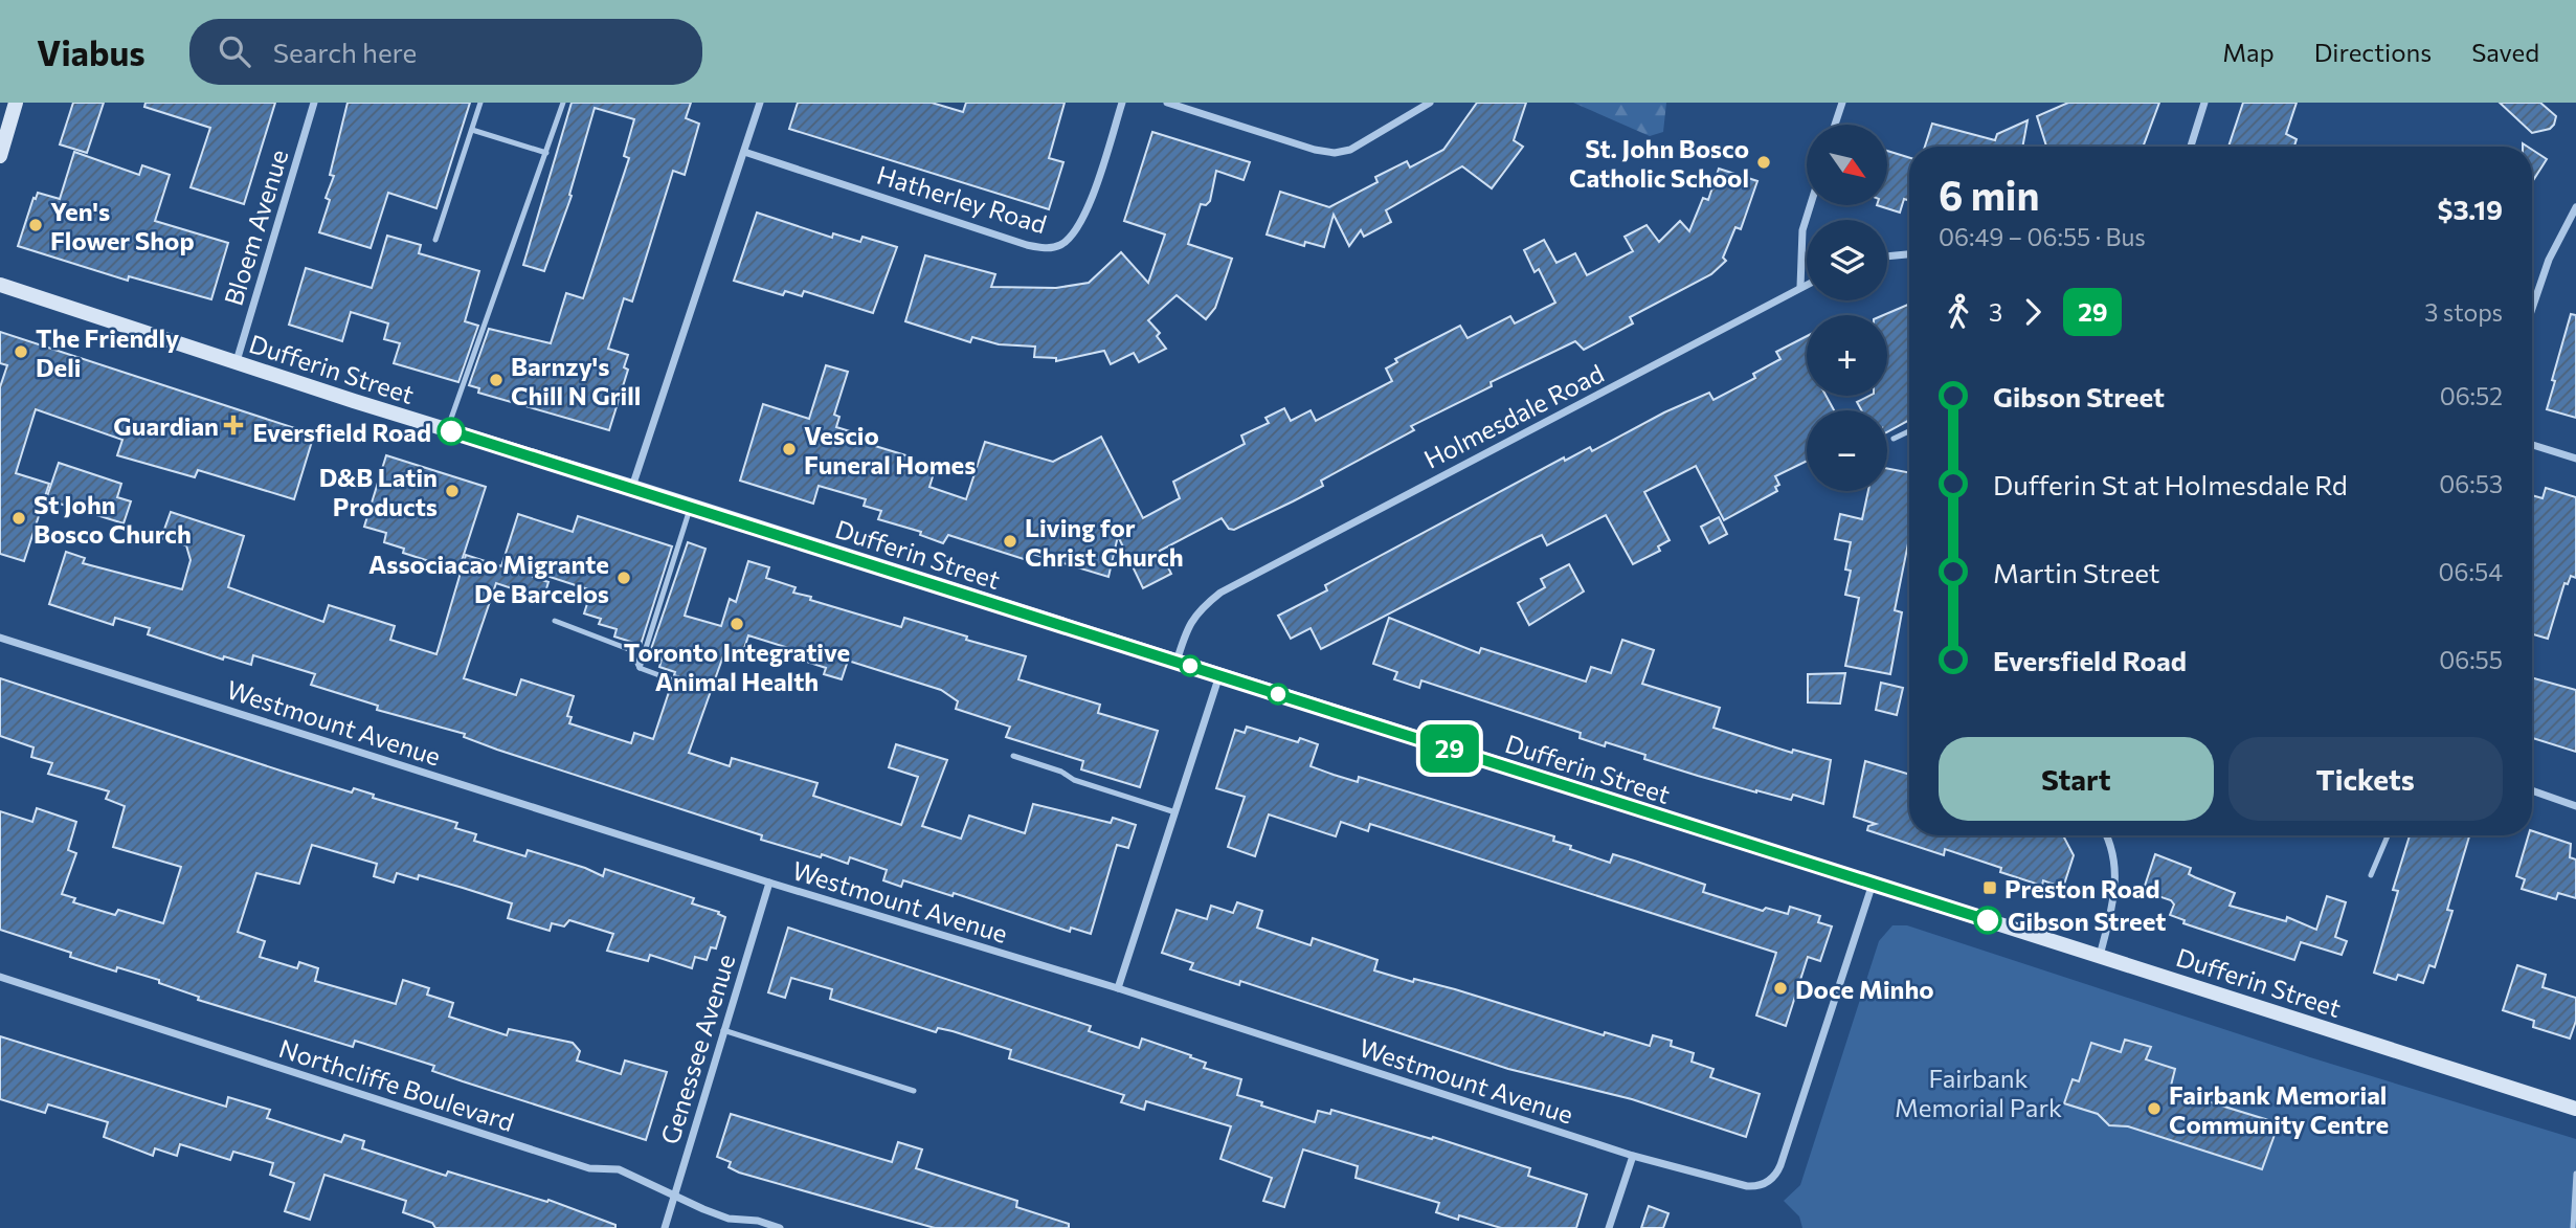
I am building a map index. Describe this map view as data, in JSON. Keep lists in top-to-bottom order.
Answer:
{
  "streets": {
    "main road": ["Dufferin Street"],
    "street": [
      "Hatherley Road",
      "Bloem Avenue",
      "Holmesdale Road",
      "Westmount Avenue",
      "Genessee Avenue",
      "Northcliffe Boulevard"
    ]
  },
  "crossings": [
    ["Bloem Avenue", "Dufferin Street"],
    ["Dufferin Street", "Holmesdale Road"],
    ["Dufferin Street", "Westmount Avenue"],
    ["Westmount Avenue", "Genessee Avenue"],
    ["Genessee Avenue", "Northcliffe Boulevard"]
  ],
  "parks": ["Fairbank Memorial Park"],
  "places": {
    "other": [
      "St. John Bosco Catholic School",
      "Yen's Flower Shop",
      "The Friendly Deli",
      "Barnzy's Chill N Grill",
      "Eversfield Road",
      "Vescio Funeral Homes",
      "D&B Latin Products",
      "St John Bosco Church",
      "Living for Christ Church",
      "Associacao Migrante De Barcelos",
      "Toronto Integrative Animal Health",
      "Gibson Street",
      "Doce Minho",
      "Fairbank Memorial Community Centre"
    ],
    "health": ["Guardian"],
    "transit": ["Preston Road"]
  },
  "lines": ["bus line 29"],
  "north": "bottom right",
  "page": {
    "header": "Viabus",
    "search": "Search here",
    "nav": ["Map", "Directions", "Saved"],
    "on_map": "29",
    "map_buttons": ["+", "−"],
    "heading": ["6 min", "06:49 – 06:55 · Bus", "$3.19"],
    "legs": ["3", "29", "3 stops"],
    "list": [
      {
        "name": "Gibson Street",
        "value": "06:52"
      },
      {
        "name": "Dufferin St at Holmesdale Rd",
        "value": "06:53"
      },
      {
        "name": "Martin Street",
        "value": "06:54"
      },
      {
        "name": "Eversfield Road",
        "value": "06:55"
      }
    ],
    "buttons": ["Start", "Tickets"]
  }
}
